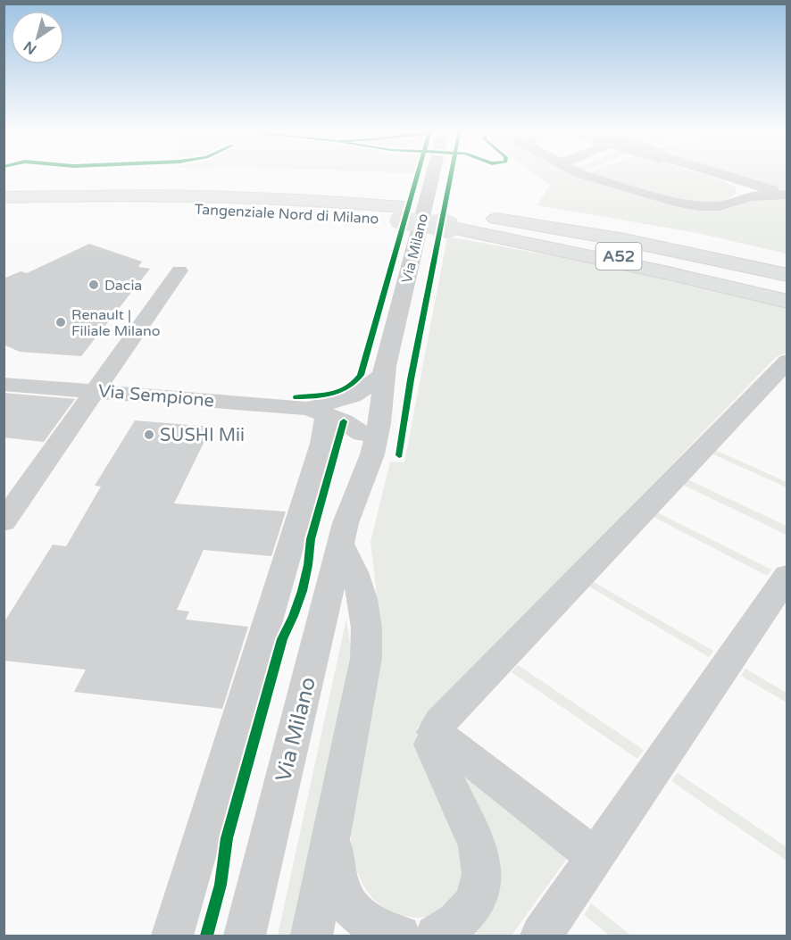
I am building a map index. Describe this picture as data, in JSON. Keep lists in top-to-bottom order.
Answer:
{
  "streets": {
    "highway": ["Tangenziale Nord di Milano", "A52"],
    "street": ["Via Milano", "Via Sempione"]
  },
  "crossings": [
    ["Via Milano", "Via Sempione"]
  ],
  "places": ["Dacia", "Renault | Filiale Milano", "SUSHI Mii"],
  "north": "bottom left"
}
